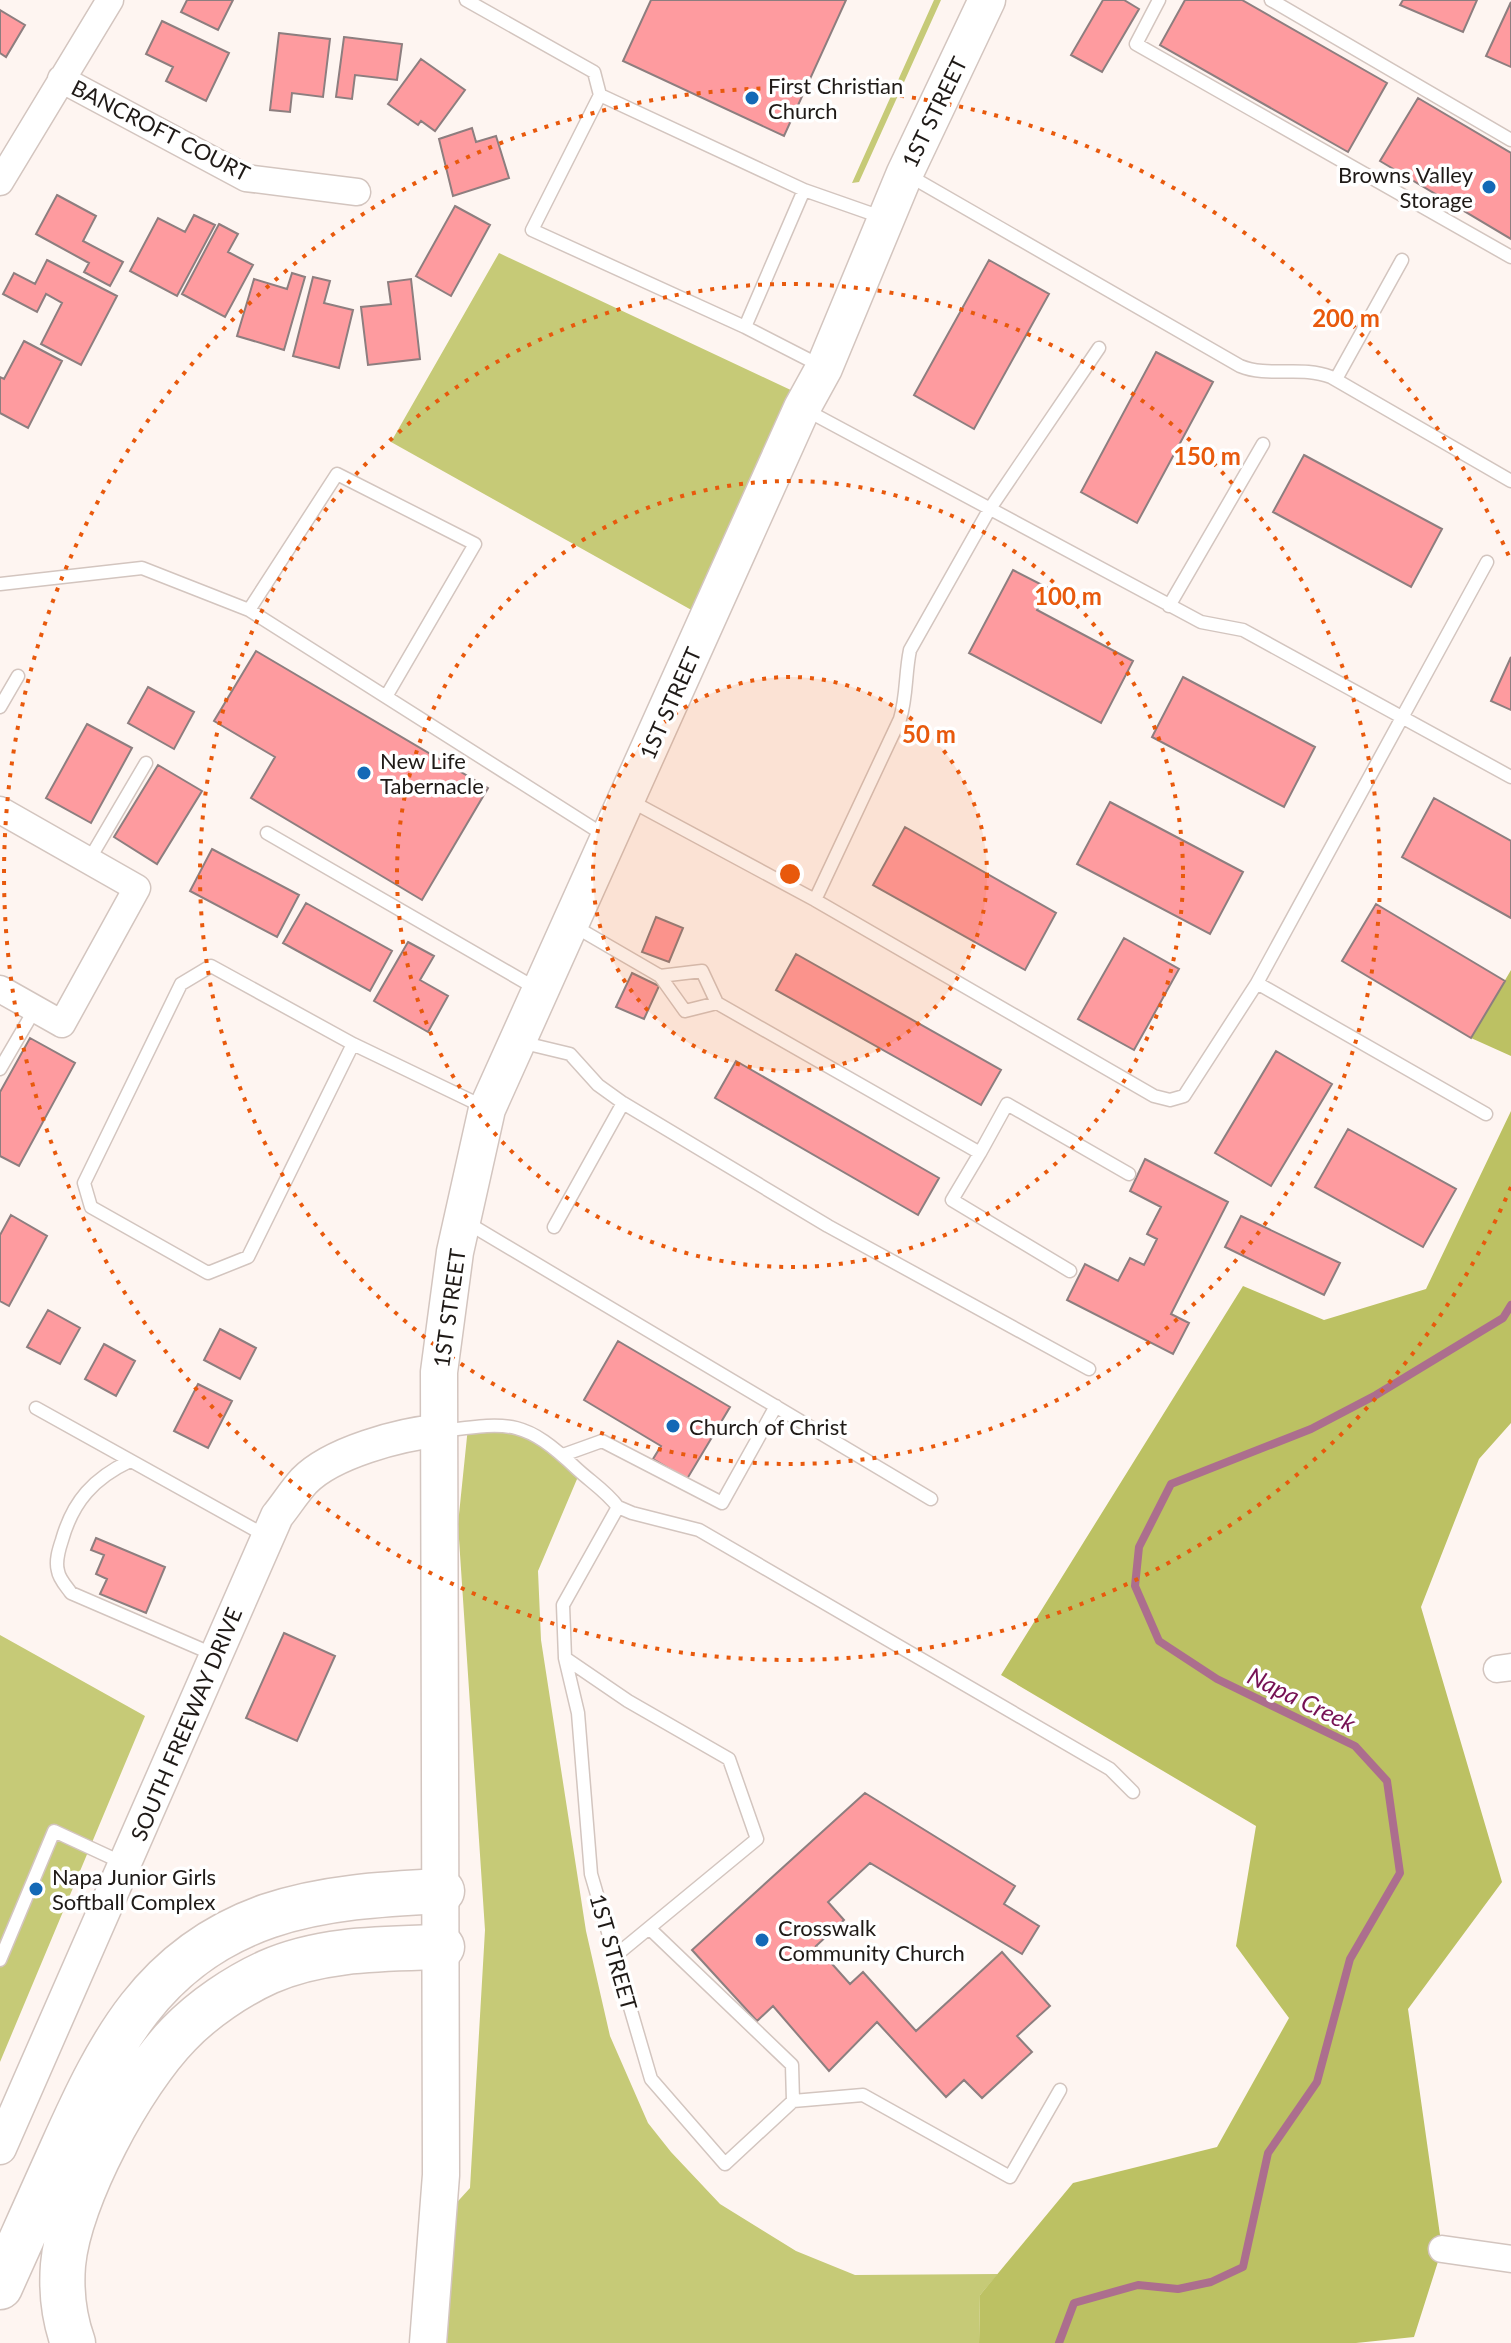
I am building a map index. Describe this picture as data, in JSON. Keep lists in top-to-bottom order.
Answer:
{
  "streets": {
    "main road": ["1ST STREET"],
    "street": ["BANCROFT COURT", "SOUTH FREEWAY DRIVE"]
  },
  "crossings": [
    ["1ST STREET", "SOUTH FREEWAY DRIVE"]
  ],
  "water": ["Napa Creek"],
  "places": [
    "First Christian Church",
    "Browns Valley Storage",
    "New Life Tabernacle",
    "Church of Christ",
    "Napa Junior Girls Softball Complex",
    "Crosswalk Community Church"
  ],
  "rings": [
    "200 m",
    "150 m",
    "100 m",
    "50 m"
  ]
}
